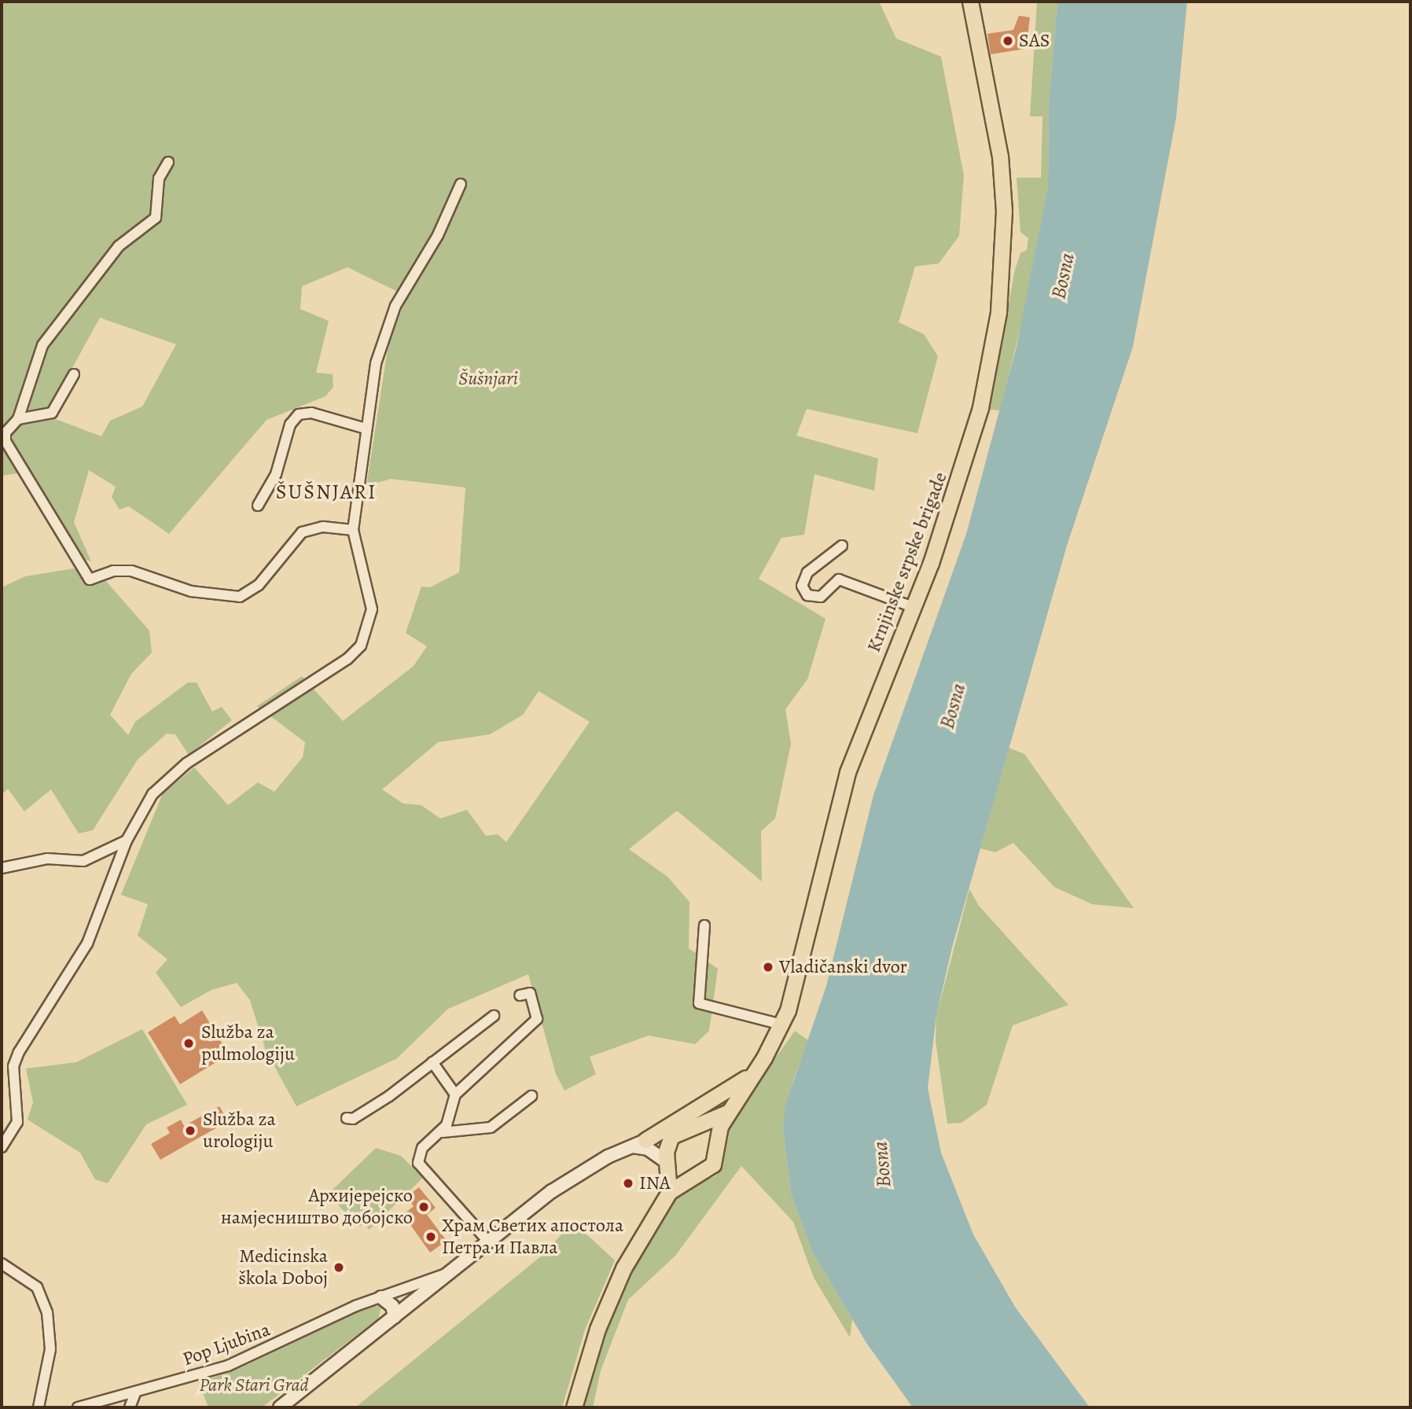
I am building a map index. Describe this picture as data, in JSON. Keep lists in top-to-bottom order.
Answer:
{
  "streets": {
    "main road": ["Krnjinske srpske brigade"],
    "street": ["Pop Ljubina"]
  },
  "districts": ["ŠUŠNJARI"],
  "water": ["Bosna"],
  "parks": ["Šušnjari", "Park Stari Grad"],
  "places": [
    "SAS",
    "Vladičanski dvor",
    "Služba za pulmologiju",
    "Služba za urologiju",
    "INA",
    "Архијерејско намјесништво добојско",
    "Храм Светих апостола Петра и Павла",
    "Medicinska škola Doboj"
  ]
}
